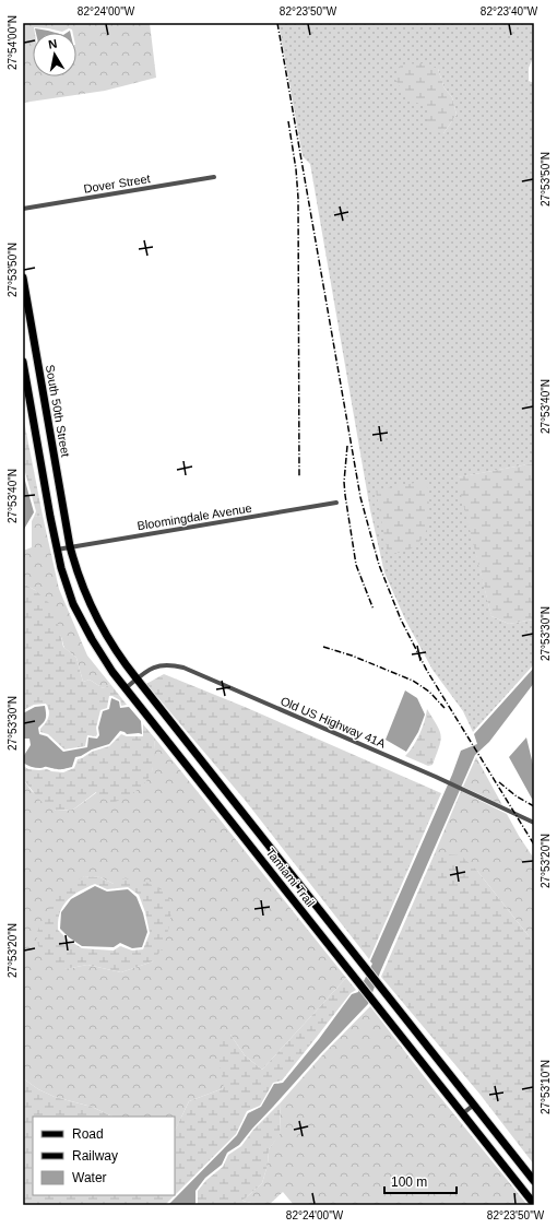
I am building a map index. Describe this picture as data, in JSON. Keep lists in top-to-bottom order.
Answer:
{
  "streets": {
    "main road": ["South 50th Street", "Tamiami Trail"],
    "street": ["Dover Street", "Bloomingdale Avenue", "Old US Highway 41A"]
  },
  "crossings": [
    ["South 50th Street", "Bloomingdale Avenue"],
    ["South 50th Street", "Tamiami Trail"],
    ["Bloomingdale Avenue", "Tamiami Trail"],
    ["Old US Highway 41A", "Tamiami Trail"]
  ],
  "legend": ["Road", "Railway", "Water"],
  "scale_bar": "100 m",
  "north": "top",
  "coordinates": [
    "82°24'00\"W",
    "82°23'50\"W",
    "82°23'40\"W",
    "27°54'00\"N",
    "27°53'50\"N",
    "27°53'40\"N",
    "27°53'30\"N",
    "27°53'20\"N",
    "27°53'10\"N"
  ]
}
